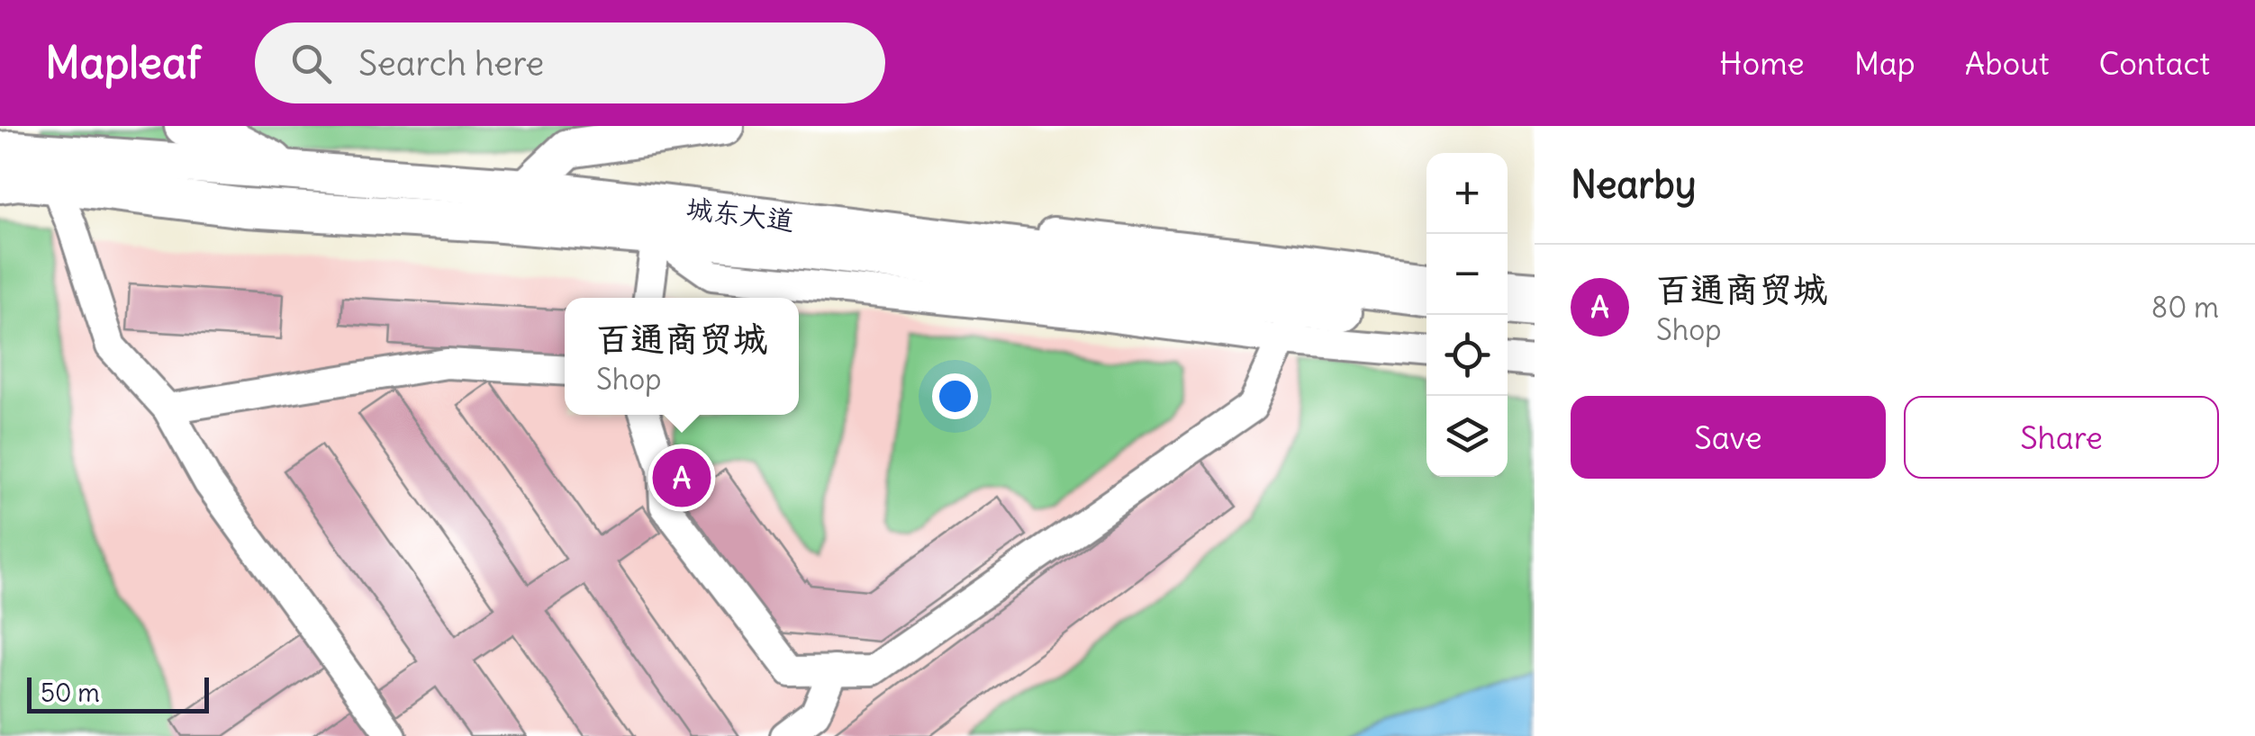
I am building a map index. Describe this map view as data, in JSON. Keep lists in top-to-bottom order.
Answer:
{
  "streets": {
    "main road": ["城东大道"]
  },
  "scale_bar": "50 m",
  "page": {
    "header": "Mapleaf",
    "search": "Search here",
    "nav": [
      "Home",
      "Map",
      "About",
      "Contact"
    ],
    "heading": "Nearby",
    "map_buttons": ["+", "−"],
    "list": [
      {
        "mark": "A",
        "name": "百通商贸城",
        "note": "Shop",
        "value": "80 m"
      }
    ],
    "popup": ["百通商贸城", "Shop"],
    "buttons": ["Save", "Share"],
    "pins": "A",
    "scale": "50 m"
  }
}
